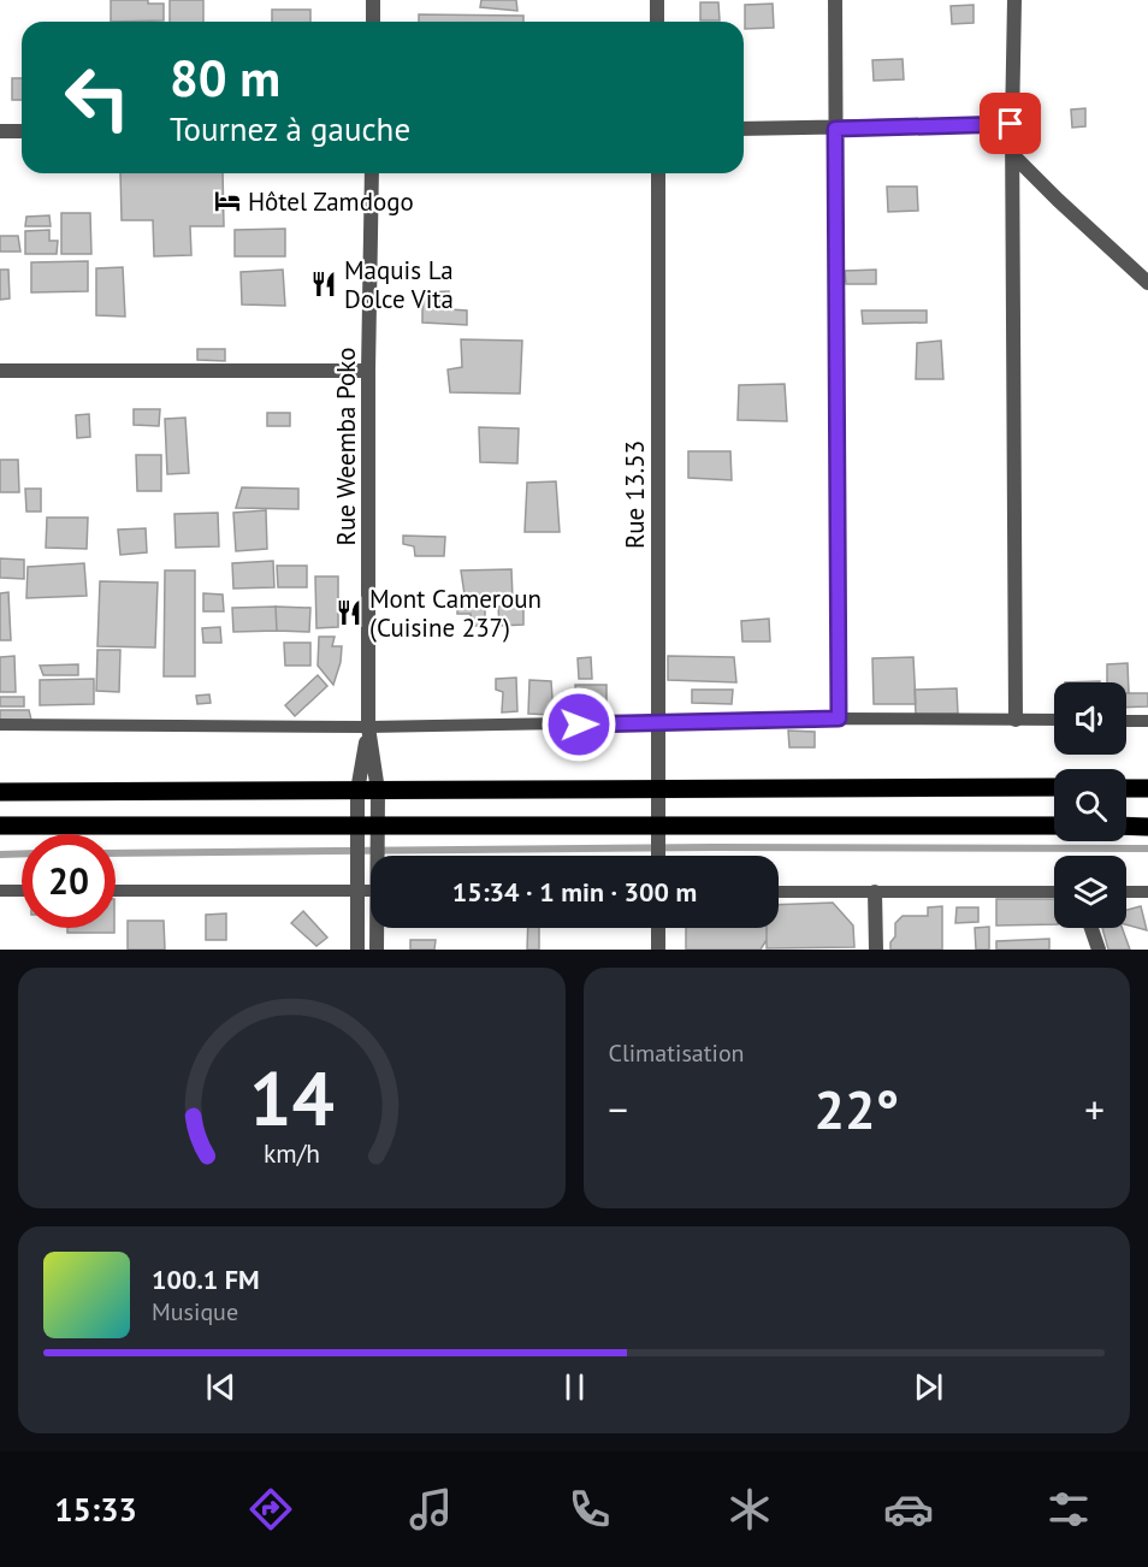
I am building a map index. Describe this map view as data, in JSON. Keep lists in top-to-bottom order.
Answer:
{
  "streets": {
    "street": ["Rue Weemba Poko", "Rue 13.53"]
  },
  "places": {
    "hotel": ["Hôtel Zamdogo"],
    "restaurant": ["Maquis La Dolce Vita", "Mont Cameroun (Cuisine 237)"]
  },
  "page": {
    "turn": ["80 m", "Tournez à gauche"],
    "limit": "20",
    "trip": "15:34 · 1 min · 300 m",
    "tile": "Climatisation",
    "heat": ["−", "22°", "+"],
    "song": ["100.1 FM", "Musique"],
    "tabs": "15:33",
    "gauge": ["14", "km/h"]
  }
}
